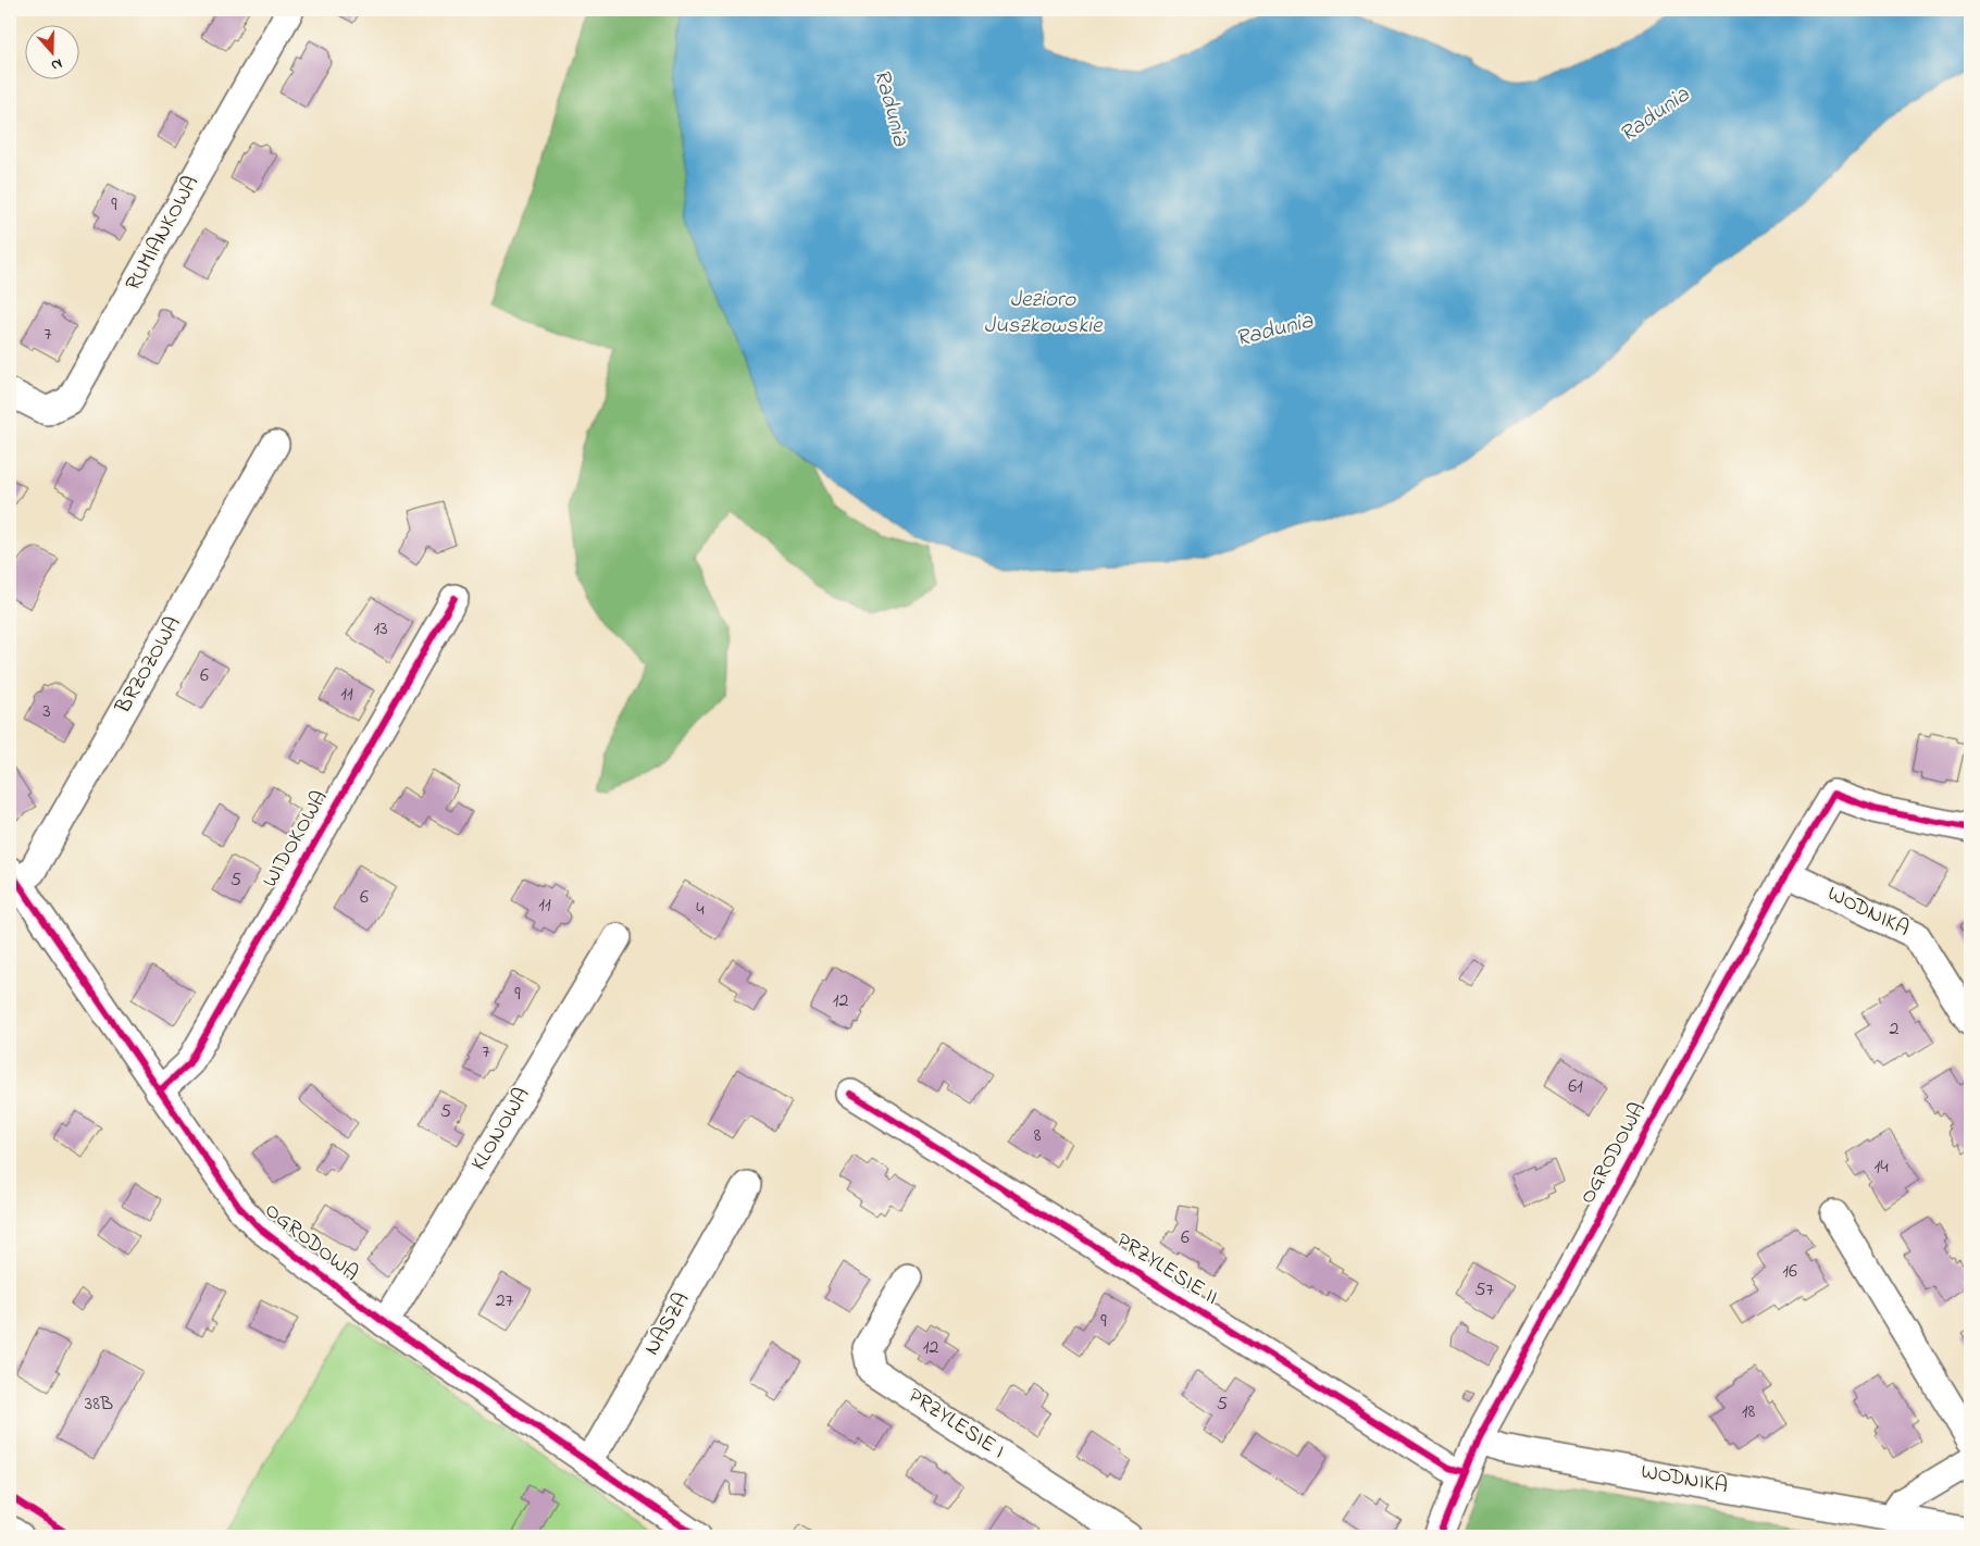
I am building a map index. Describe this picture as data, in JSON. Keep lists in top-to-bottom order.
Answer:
{
  "streets": {
    "street": [
      "RUMIANKOWA",
      "BRZOZOWA",
      "WIDOKOWA",
      "WODNIKA",
      "KLONOWA",
      "OGRODOWA",
      "PRZYLESIE II",
      "NASZA",
      "PRZYLESIE I"
    ]
  },
  "crossings": [
    ["BRZOZOWA", "OGRODOWA"],
    ["WIDOKOWA", "OGRODOWA"],
    ["WODNIKA", "OGRODOWA"],
    ["KLONOWA", "OGRODOWA"],
    ["OGRODOWA", "PRZYLESIE II"],
    ["OGRODOWA", "NASZA"]
  ],
  "water": ["Radunia", "Jezioro Juszkowskie"],
  "house_numbers": [
    "9",
    "7",
    "13",
    "6",
    "11",
    "3",
    "5",
    "6",
    "11",
    "4",
    "9",
    "12",
    "2",
    "7",
    "61",
    "5",
    "8",
    "14",
    "6",
    "16",
    "57",
    "27",
    "9",
    "12",
    "38B",
    "5",
    "18"
  ],
  "north": "bottom"
}
